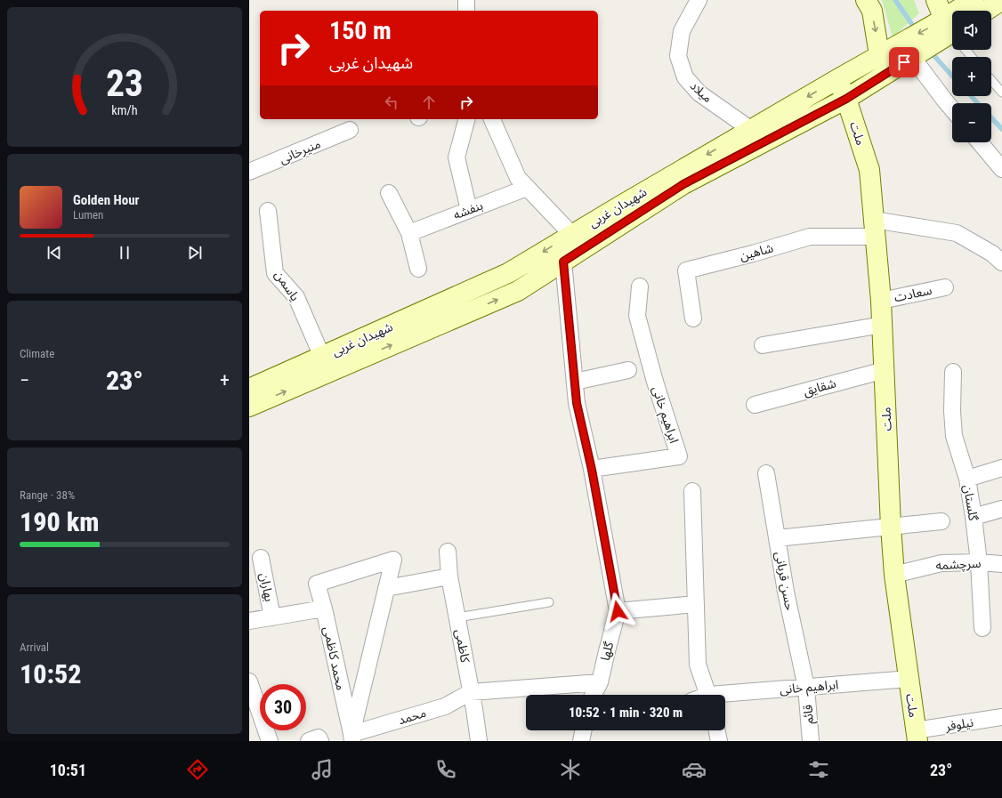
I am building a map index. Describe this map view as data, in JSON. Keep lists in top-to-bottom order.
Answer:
{
  "streets": {
    "main road": ["ملت", "شهیدان غربی"],
    "street": [
      "میلاد",
      "منیرخانی",
      "بنفشه",
      "شاهین",
      "یاسمن",
      "سعادت",
      "شقایق",
      "ابراهیم خانی",
      "گلستان",
      "سرچشمه",
      "حسن قربانی",
      "بهاران",
      "کاظمی",
      "گلها",
      "محمد کاظمی",
      "قائم",
      "محمد",
      "نیلوفر"
    ]
  },
  "crossings": [
    ["میلاد", "شهیدان غربی"],
    ["ملت", "شهیدان غربی"],
    ["ملت", "شاهین"],
    ["ملت", "سعادت"],
    ["ملت", "شقایق"],
    ["ملت", "ابراهیم خانی"],
    ["ملت", "سرچشمه"],
    ["ملت", "نیلوفر"],
    ["شهیدان غربی", "یاسمن"],
    ["شهیدان غربی", "گلها"],
    ["ابراهیم خانی", "حسن قربانی"],
    ["ابراهیم خانی", "گلها"],
    ["ابراهیم خانی", "قائم"],
    ["گلستان", "سرچشمه"],
    ["حسن قربانی", "قائم"],
    ["کاظمی", "محمد"],
    ["محمد کاظمی", "محمد"]
  ],
  "page": {
    "map_buttons": ["+", "−"],
    "turn": ["150 m", "شهیدان غربی"],
    "song": ["Golden Hour", "Lumen"],
    "tile": [
      "Climate",
      ["Range · 38%", "190 km"],
      ["Arrival", "10:52"]
    ],
    "heat": ["−", "23°", "+"],
    "limit": "30",
    "trip": "10:52 · 1 min · 320 m",
    "tabs": ["10:51", "23°"],
    "gauge": ["23", "km/h"]
  }
}
